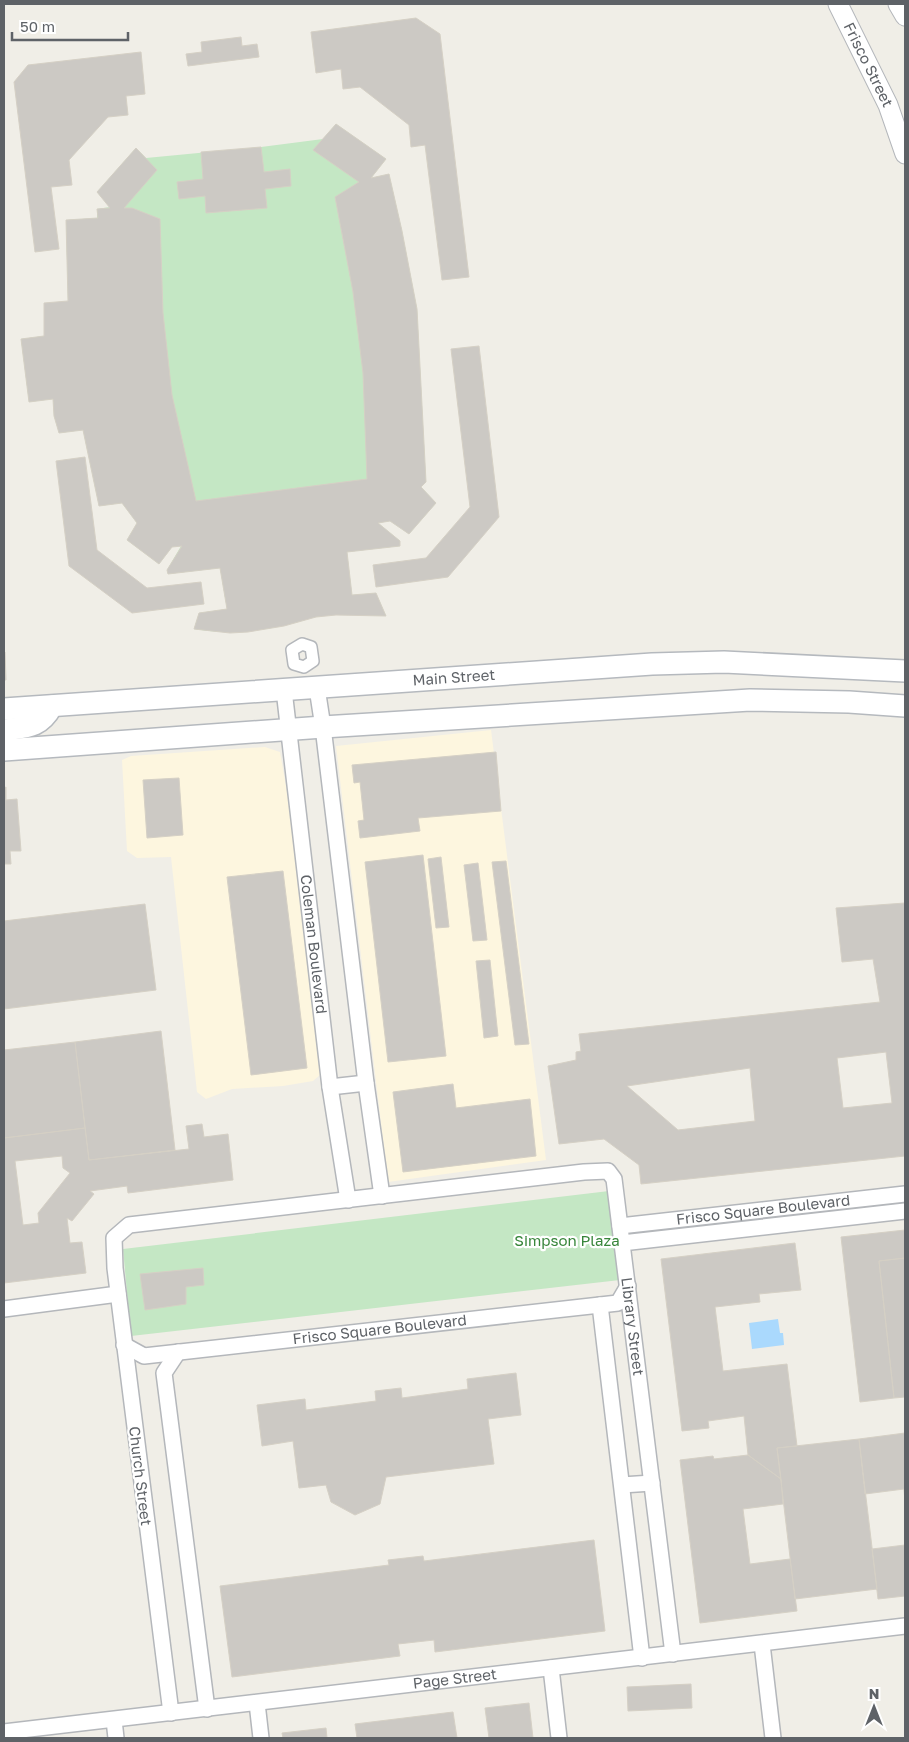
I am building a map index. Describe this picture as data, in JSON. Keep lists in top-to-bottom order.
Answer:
{
  "streets": {
    "main road": ["Main Street"],
    "street": [
      "Frisco Street",
      "Coleman Boulevard",
      "Frisco Square Boulevard",
      "Library Street",
      "Church Street",
      "Page Street"
    ]
  },
  "crossings": [
    ["Main Street", "Coleman Boulevard"],
    ["Coleman Boulevard", "Church Street"],
    ["Frisco Square Boulevard", "Library Street"],
    ["Frisco Square Boulevard", "Church Street"],
    ["Library Street", "Page Street"],
    ["Church Street", "Page Street"]
  ],
  "parks": ["Simpson Plaza"],
  "scale_bar": "50 m",
  "north": "top"
}
